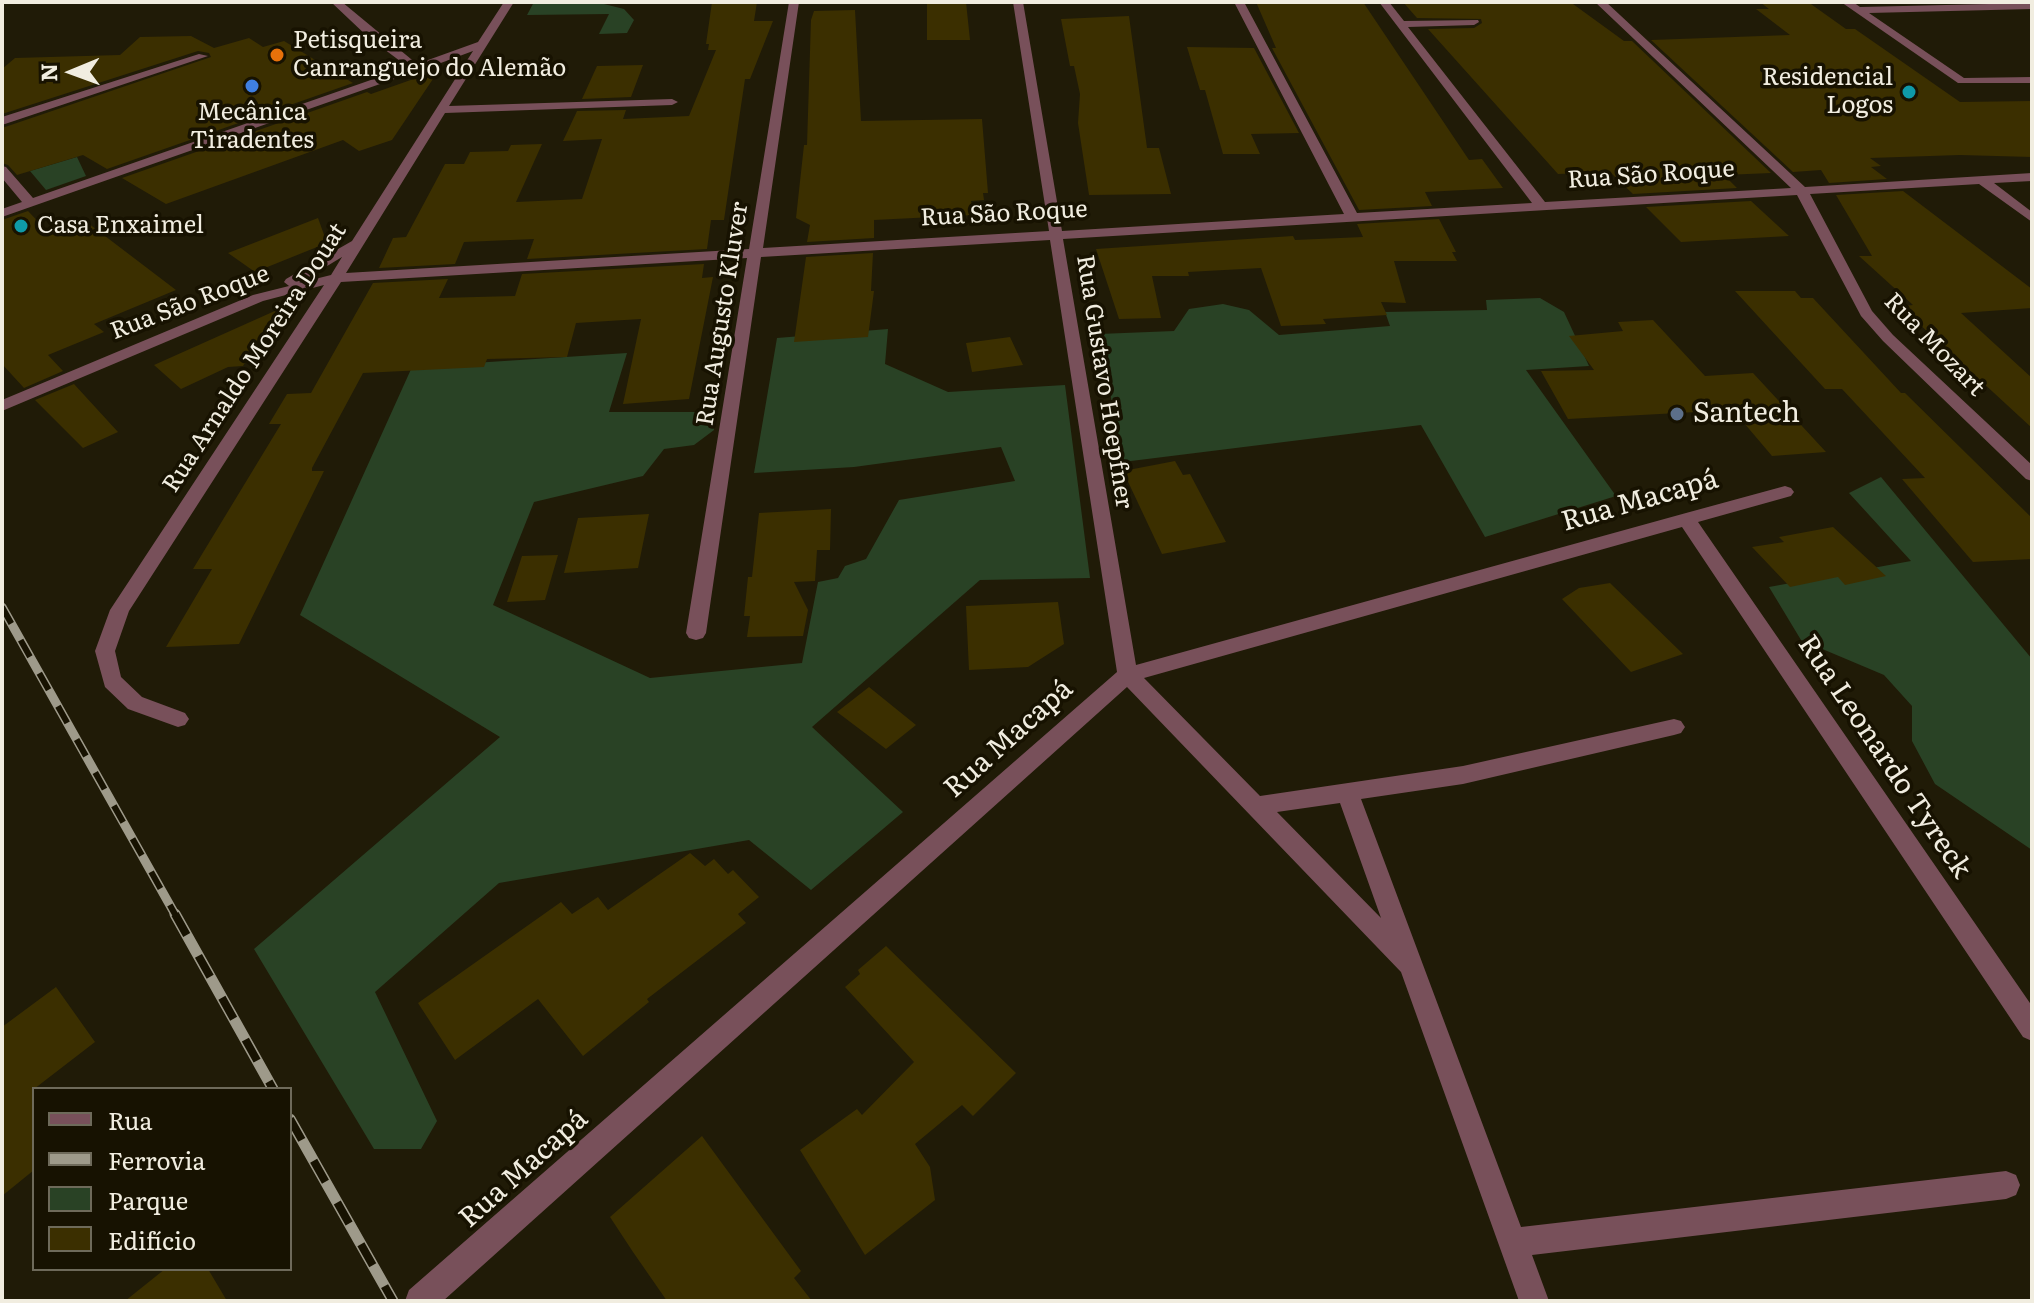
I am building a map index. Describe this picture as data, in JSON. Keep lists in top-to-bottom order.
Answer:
{
  "streets": {
    "street": [
      "Rua São Roque",
      "Rua Augusto Kluver",
      "Rua Mozart",
      "Rua Arnaldo Moreira Douat",
      "Rua Gustavo Hoepfner",
      "Rua Macapá",
      "Rua Leonardo Tyreck"
    ]
  },
  "crossings": [
    ["Rua São Roque", "Rua Augusto Kluver"],
    ["Rua São Roque", "Rua Mozart"],
    ["Rua São Roque", "Rua Arnaldo Moreira Douat"],
    ["Rua São Roque", "Rua Gustavo Hoepfner"],
    ["Rua Gustavo Hoepfner", "Rua Macapá"],
    ["Rua Macapá", "Rua Leonardo Tyreck"]
  ],
  "places": [
    "Petisqueira Canranguejo do Alemão",
    "Mecânica Tiradentes",
    "Residencial Logos",
    "Casa Enxaimel",
    "Santech"
  ],
  "legend": [
    "Rua",
    "Ferrovia",
    "Parque",
    "Edifício"
  ],
  "north": "left"
}
